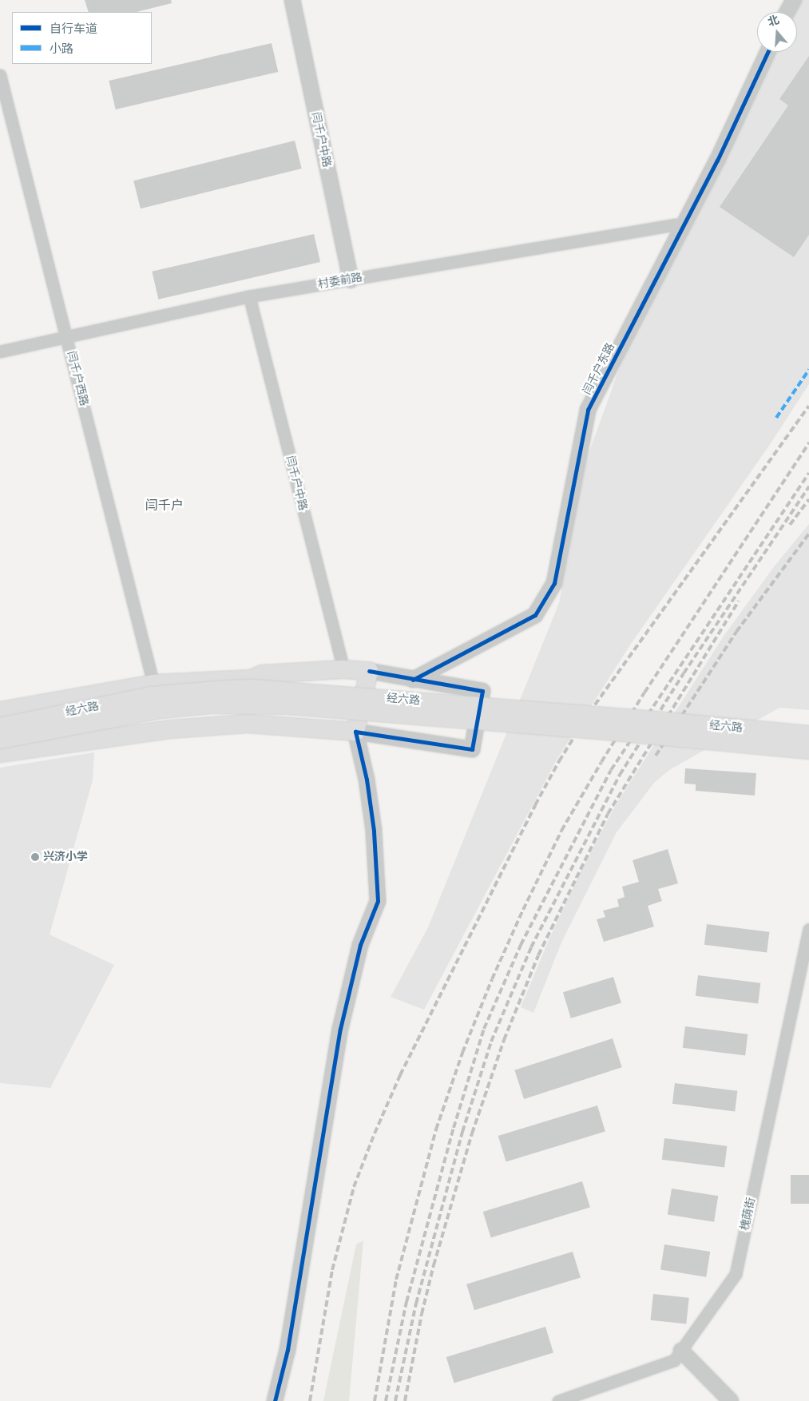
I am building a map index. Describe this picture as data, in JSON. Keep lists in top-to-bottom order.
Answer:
{
  "streets": {
    "main road": ["经六路"],
    "street": [
      "闫千户中路",
      "村委前路",
      "闫千户东路",
      "闫千户西路",
      "槐荫街"
    ]
  },
  "crossings": [
    ["闫千户中路", "村委前路"],
    ["村委前路", "闫千户东路"],
    ["村委前路", "闫千户西路"]
  ],
  "districts": ["闫千户"],
  "places": ["兴济小学"],
  "legend": ["自行车道", "小路"],
  "north": "top"
}
